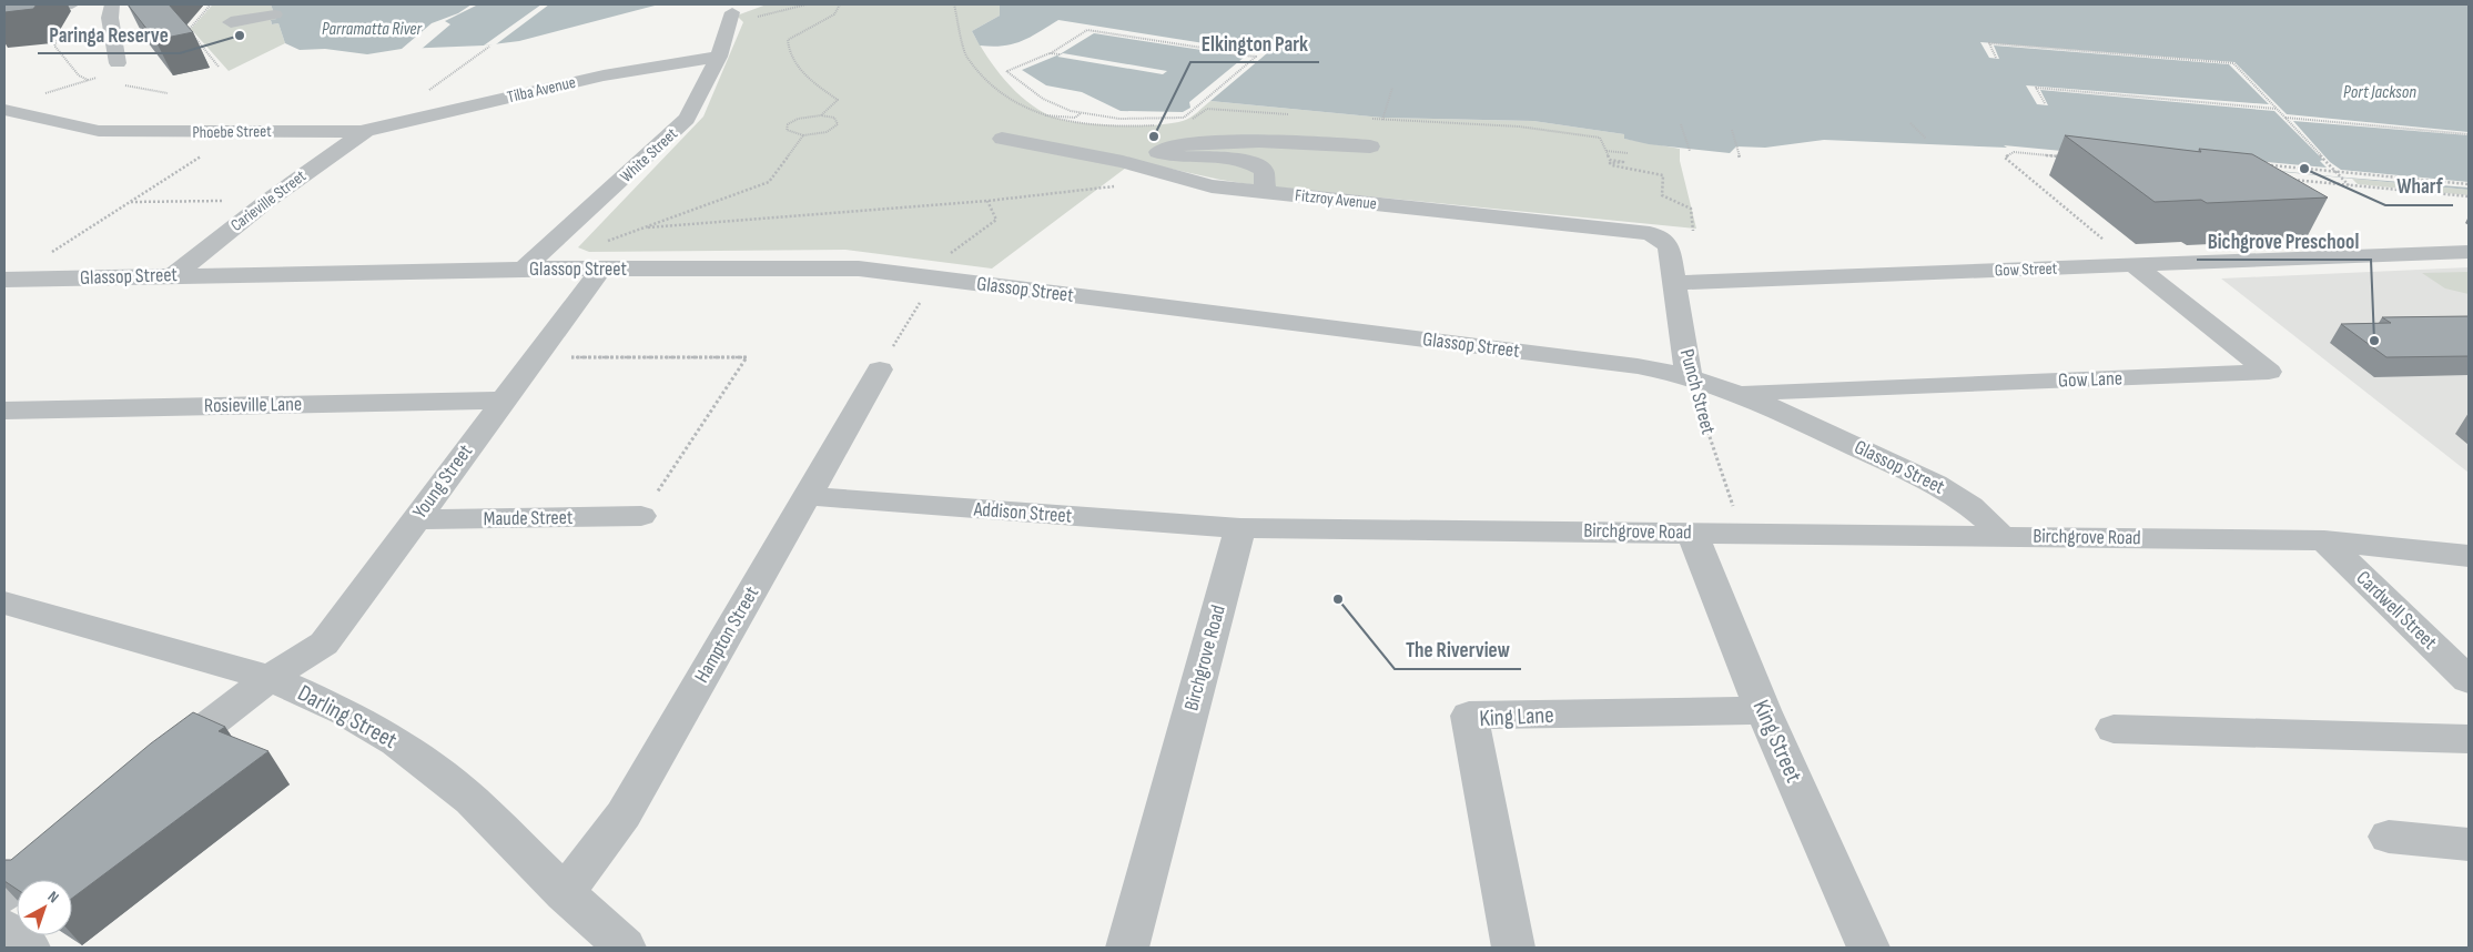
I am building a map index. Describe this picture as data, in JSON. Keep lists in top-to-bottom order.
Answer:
{
  "streets": {
    "street": [
      "Tilba Avenue",
      "Phoebe Street",
      "White Street",
      "Fitzroy Avenue",
      "Carieville Street",
      "Glassop Street",
      "Gow Street",
      "Gow Lane",
      "Punch Street",
      "Rosieville Lane",
      "Young Street",
      "Addison Street",
      "Maude Street",
      "Birchgrove Road",
      "Cardwell Street",
      "Hampton Street",
      "Darling Street",
      "King Lane",
      "King Street"
    ]
  },
  "crossings": [
    ["Tilba Avenue", "Phoebe Street"],
    ["Tilba Avenue", "White Street"],
    ["Tilba Avenue", "Carieville Street"],
    ["Phoebe Street", "Carieville Street"],
    ["White Street", "Glassop Street"],
    ["Fitzroy Avenue", "Punch Street"],
    ["Carieville Street", "Glassop Street"],
    ["Glassop Street", "Gow Lane"],
    ["Glassop Street", "Punch Street"],
    ["Glassop Street", "Young Street"],
    ["Glassop Street", "Birchgrove Road"],
    ["Gow Street", "Gow Lane"],
    ["Gow Street", "Punch Street"],
    ["Punch Street", "Birchgrove Road"],
    ["Rosieville Lane", "Young Street"],
    ["Young Street", "Maude Street"],
    ["Young Street", "Darling Street"],
    ["Addison Street", "Birchgrove Road"],
    ["Addison Street", "Hampton Street"],
    ["Birchgrove Road", "Cardwell Street"],
    ["Birchgrove Road", "King Street"],
    ["Hampton Street", "Darling Street"],
    ["King Lane", "King Street"]
  ],
  "water": ["Parramatta River", "Port Jackson"],
  "places": [
    "Paringa Reserve",
    "Elkington Park",
    "Wharf",
    "Bichgrove Preschool",
    "The Riverview"
  ],
  "north": "top right"
}
